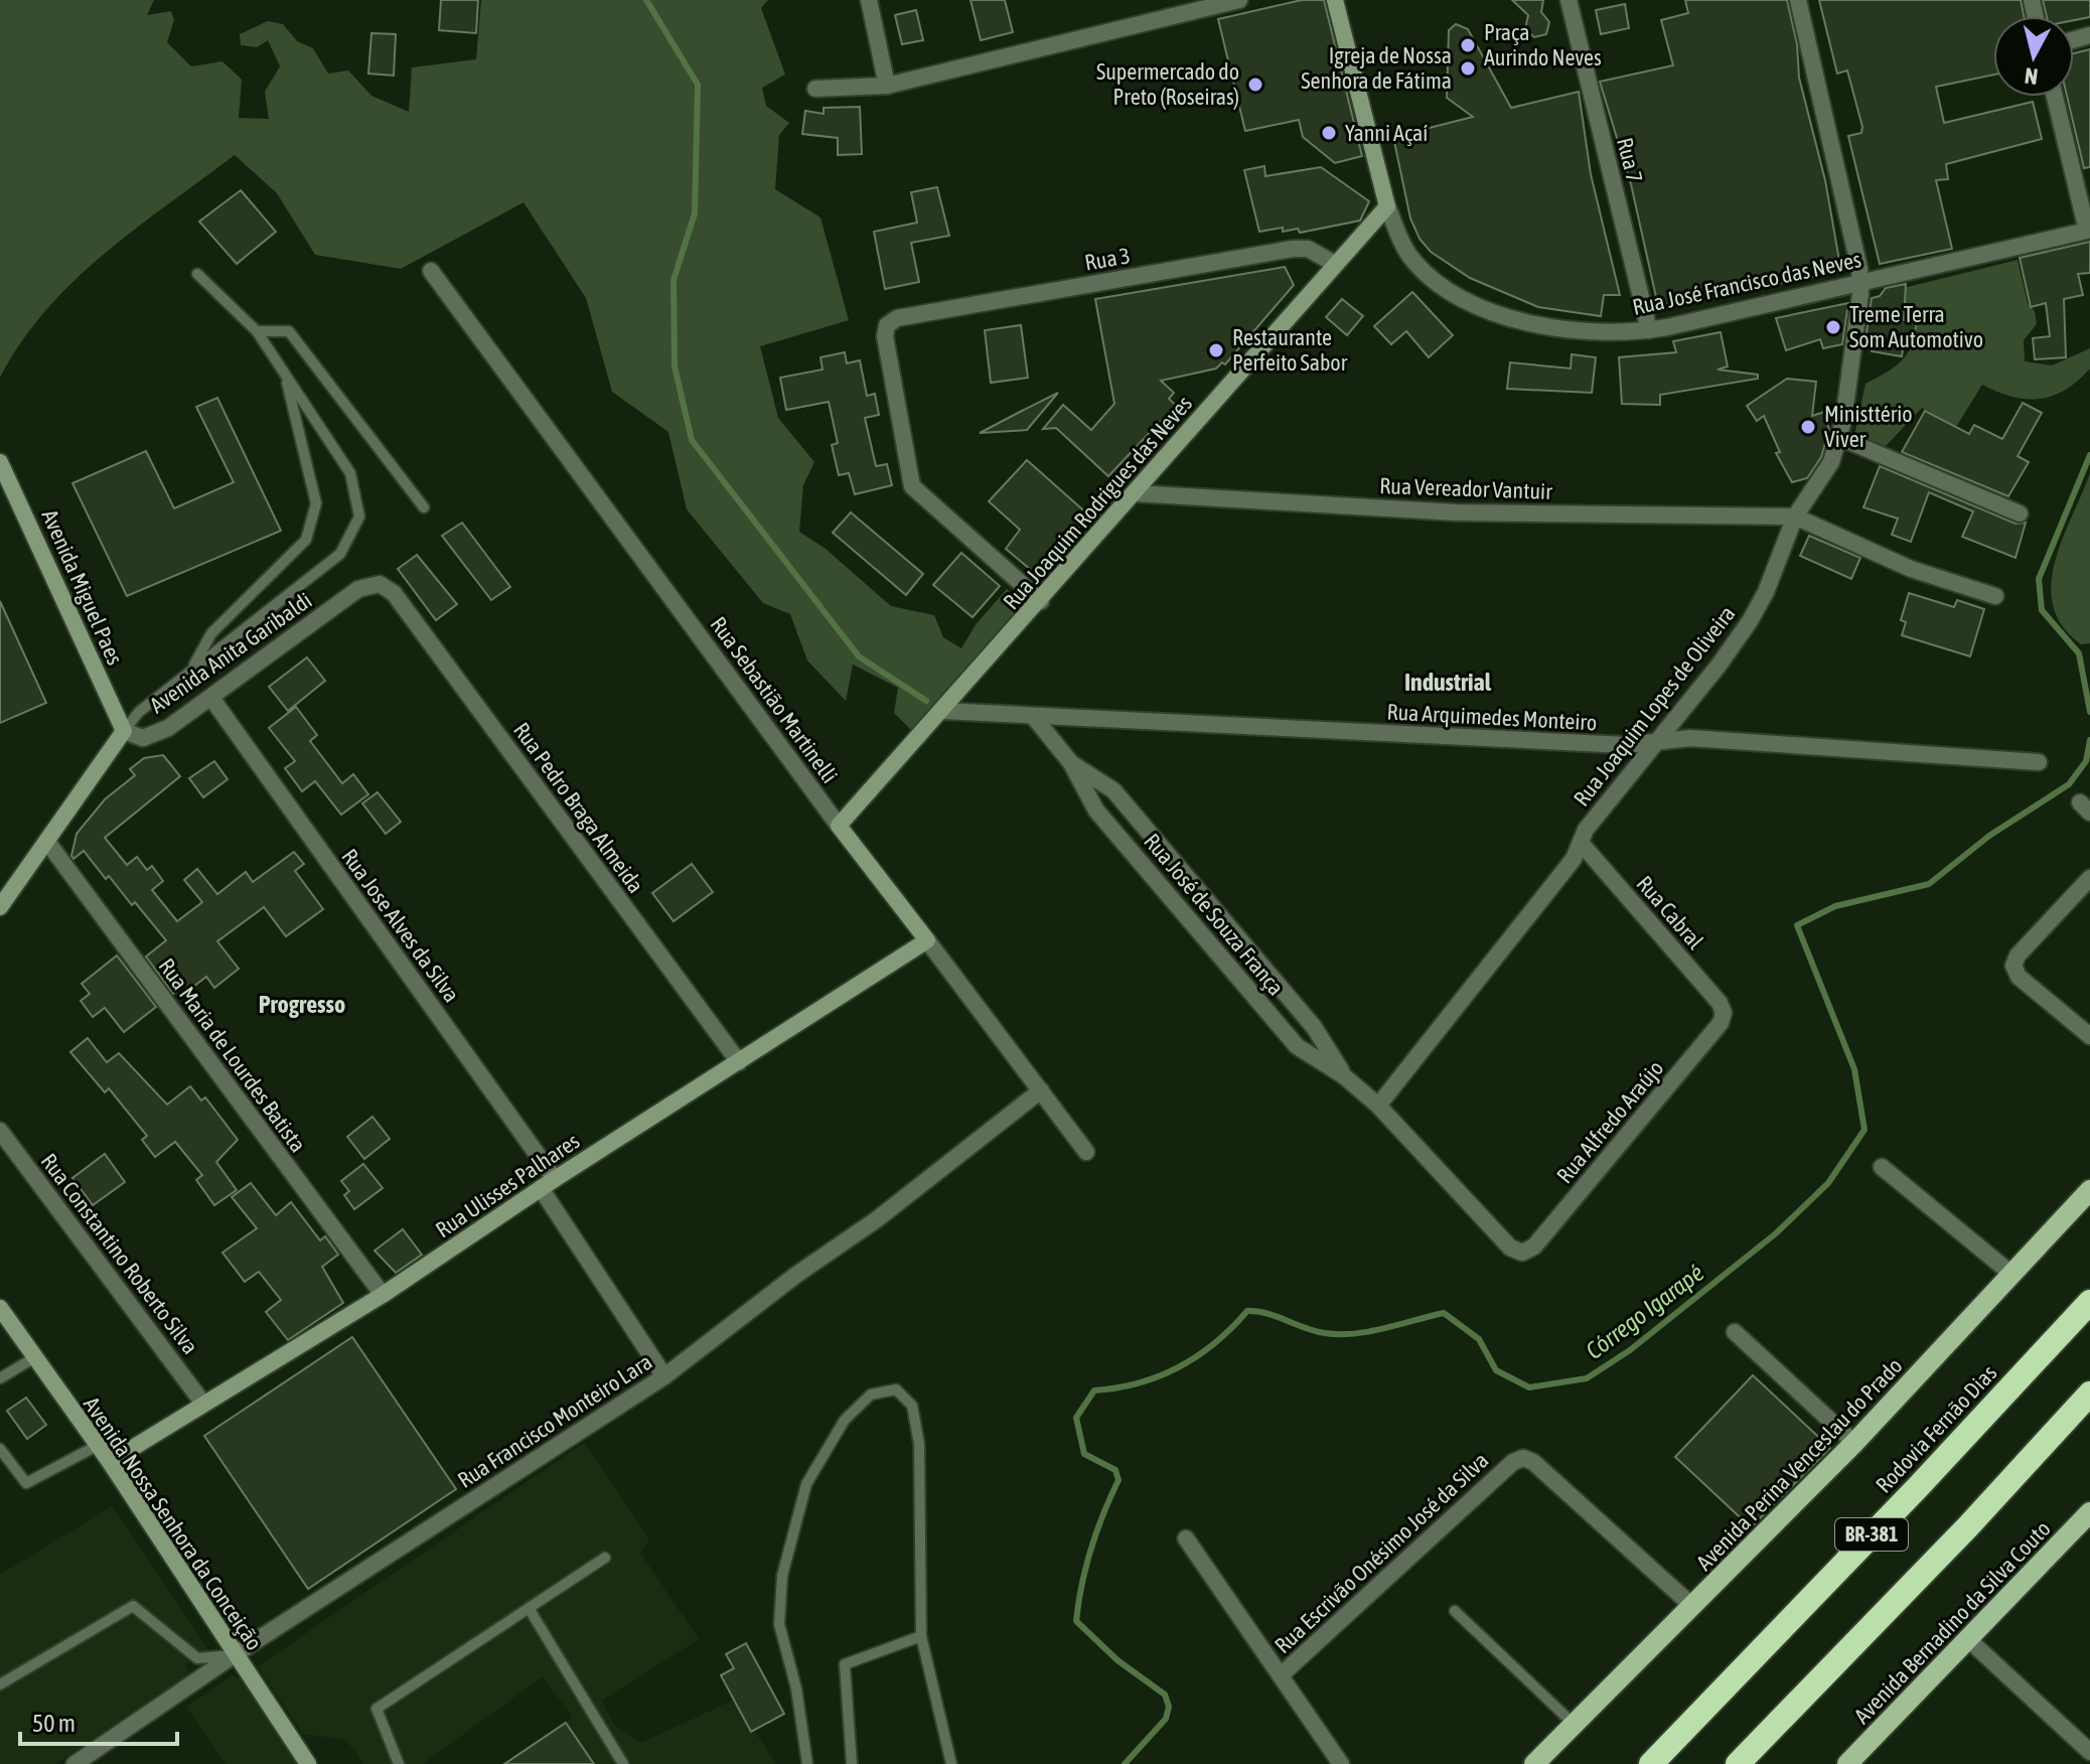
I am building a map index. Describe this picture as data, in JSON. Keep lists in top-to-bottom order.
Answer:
{
  "streets": {
    "highway": ["Rodovia Fernão Dias", "BR-381"],
    "main road": ["Avenida Perina Venceslau do Prado", "Avenida Bernadino da Silva Couto"],
    "street": [
      "Rua 7",
      "Rua 3",
      "Rua José Francisco das Neves",
      "Rua Vereador Vantuir",
      "Rua Joaquim Rodrigues das Neves",
      "Avenida Miguel Paes",
      "Avenida Anita Garibaldi",
      "Rua Sebastião Martinelli",
      "Rua Joaquim Lopes de Oliveira",
      "Rua Arquimedes Monteiro",
      "Rua Pedro Braga Almeida",
      "Rua Cabral",
      "Rua José de Souza França",
      "Rua Jose Alves da Silva",
      "Rua Maria de Lourdes Batista",
      "Rua Alfredo Araújo",
      "Rua Ulisses Palhares",
      "Rua Constantino Roberto Silva",
      "Rua Francisco Monteiro Lara",
      "Avenida Nossa Senhora da Conceição",
      "Rua Escrivão Onésimo José da Silva"
    ]
  },
  "crossings": [
    ["Rua 7", "Rua José Francisco das Neves"],
    ["Rua 3", "Rua Joaquim Rodrigues das Neves"],
    ["Rua José Francisco das Neves", "Rua Joaquim Rodrigues das Neves"],
    ["Rua José Francisco das Neves", "Rua Joaquim Lopes de Oliveira"],
    ["Rua Vereador Vantuir", "Rua Joaquim Rodrigues das Neves"],
    ["Rua Vereador Vantuir", "Rua Joaquim Lopes de Oliveira"],
    ["Rua Joaquim Rodrigues das Neves", "Rua Sebastião Martinelli"],
    ["Rua Joaquim Rodrigues das Neves", "Rua Arquimedes Monteiro"],
    ["Avenida Miguel Paes", "Avenida Anita Garibaldi"],
    ["Avenida Anita Garibaldi", "Rua Pedro Braga Almeida"],
    ["Avenida Anita Garibaldi", "Rua Jose Alves da Silva"],
    ["Rua Sebastião Martinelli", "Rua Ulisses Palhares"],
    ["Rua Sebastião Martinelli", "Rua Francisco Monteiro Lara"],
    ["Rua Joaquim Lopes de Oliveira", "Rua Arquimedes Monteiro"],
    ["Rua Joaquim Lopes de Oliveira", "Rua Cabral"],
    ["Rua Joaquim Lopes de Oliveira", "Rua José de Souza França"],
    ["Rua Arquimedes Monteiro", "Rua José de Souza França"],
    ["Rua Pedro Braga Almeida", "Rua Ulisses Palhares"],
    ["Rua Cabral", "Rua Alfredo Araújo"],
    ["Rua José de Souza França", "Rua Alfredo Araújo"],
    ["Rua Jose Alves da Silva", "Rua Ulisses Palhares"],
    ["Rua Jose Alves da Silva", "Rua Francisco Monteiro Lara"],
    ["Rua Maria de Lourdes Batista", "Rua Ulisses Palhares"],
    ["Rua Ulisses Palhares", "Rua Constantino Roberto Silva"],
    ["Rua Ulisses Palhares", "Avenida Nossa Senhora da Conceição"],
    ["Rua Francisco Monteiro Lara", "Avenida Nossa Senhora da Conceição"],
    ["Avenida Perina Venceslau do Prado", "Rua Escrivão Onésimo José da Silva"]
  ],
  "districts": ["Industrial", "Progresso"],
  "water": ["Córrego Igarapé"],
  "places": [
    "Praça Aurindo Neves",
    "Igreja de Nossa Senhora de Fátima",
    "Supermercado do Preto (Roseiras)",
    "Yanni Açaí",
    "Treme Terra Som Automotivo",
    "Restaurante Perfeito Sabor",
    "Ministtério Viver"
  ],
  "scale_bar": "50 m",
  "north": "bottom"
}
